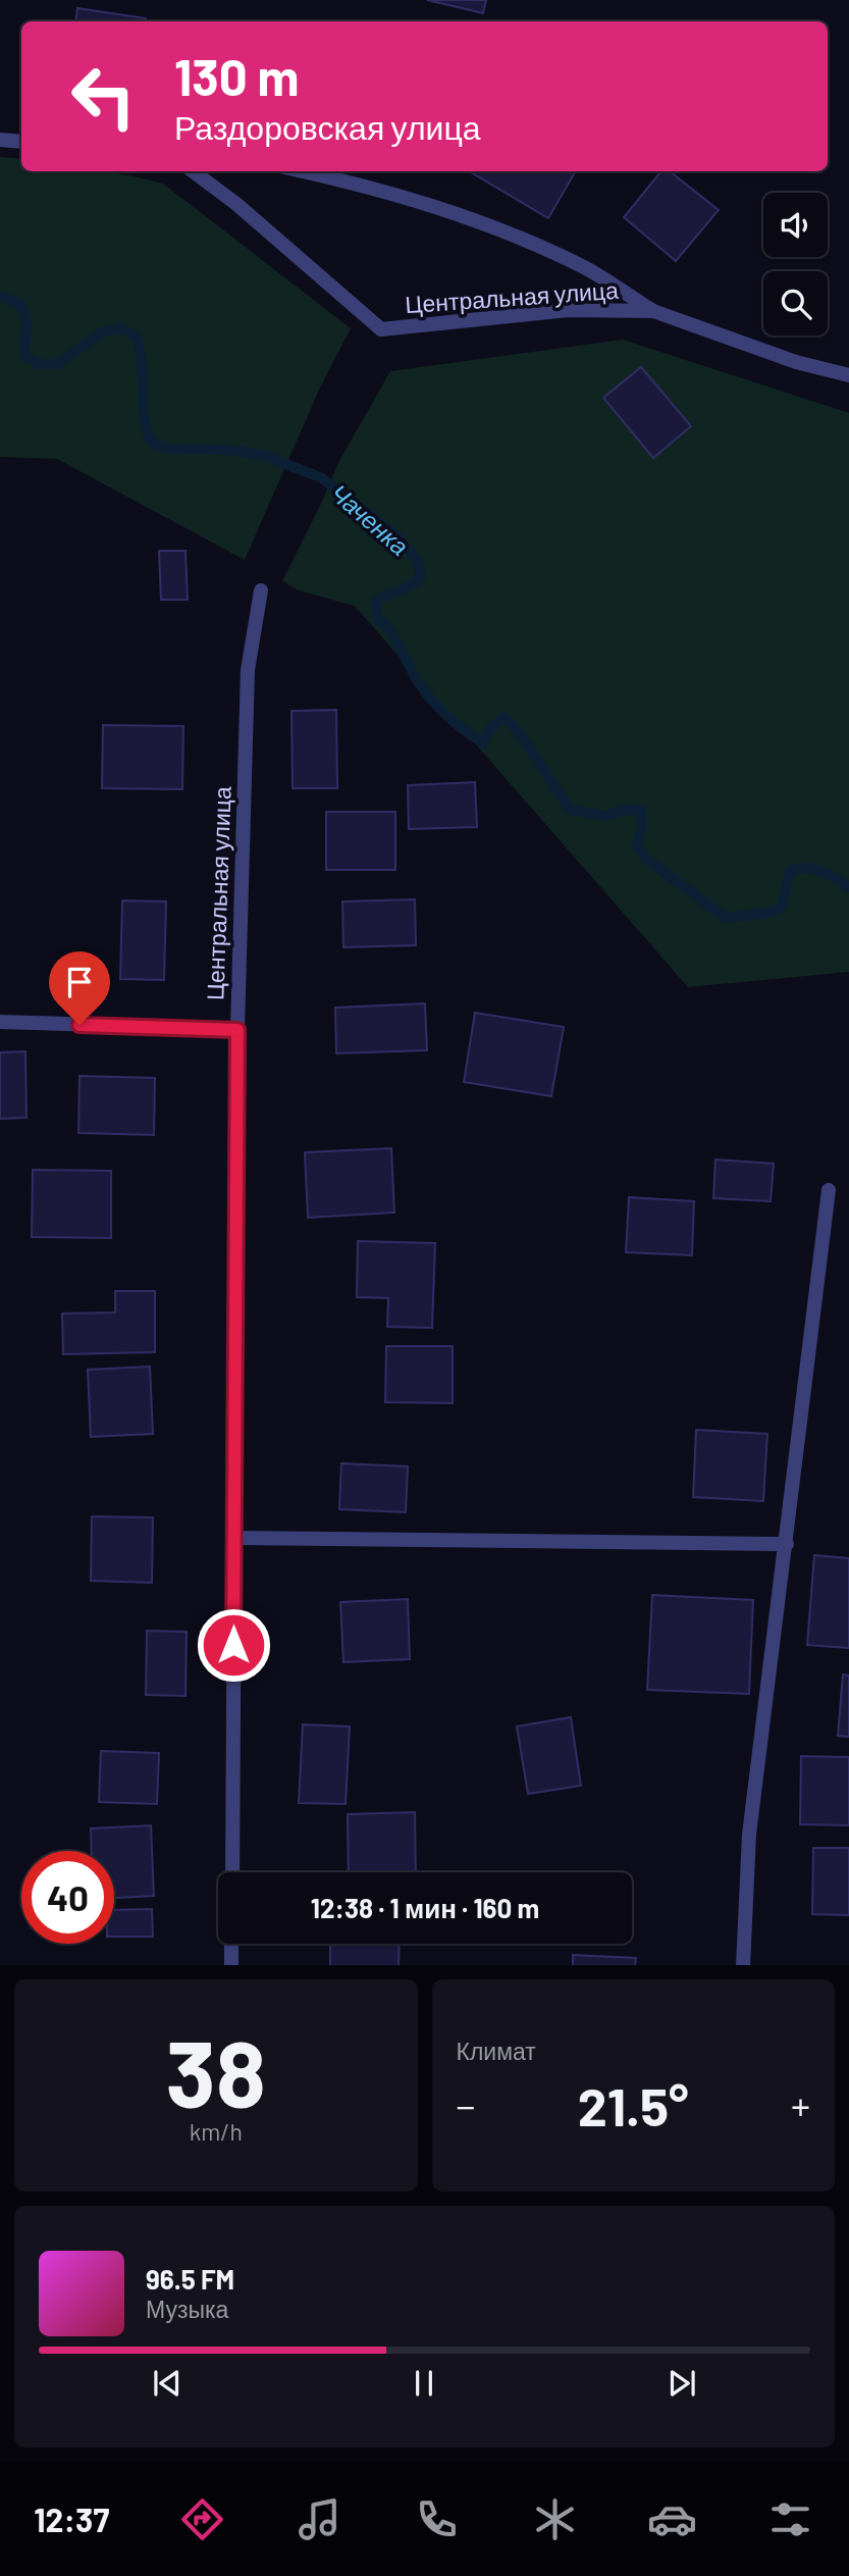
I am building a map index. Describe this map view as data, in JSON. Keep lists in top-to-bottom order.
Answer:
{
  "streets": {
    "street": ["Центральная улица"]
  },
  "water": ["Чаченка"],
  "page": {
    "turn": ["130 m", "Раздоровская улица"],
    "limit": "40",
    "trip": "12:38 · 1 мин · 160 m",
    "tile": [
      ["38", "km/h"],
      "Климат"
    ],
    "heat": ["−", "21.5°", "+"],
    "song": ["96.5 FM", "Музыка"],
    "tabs": "12:37"
  }
}
